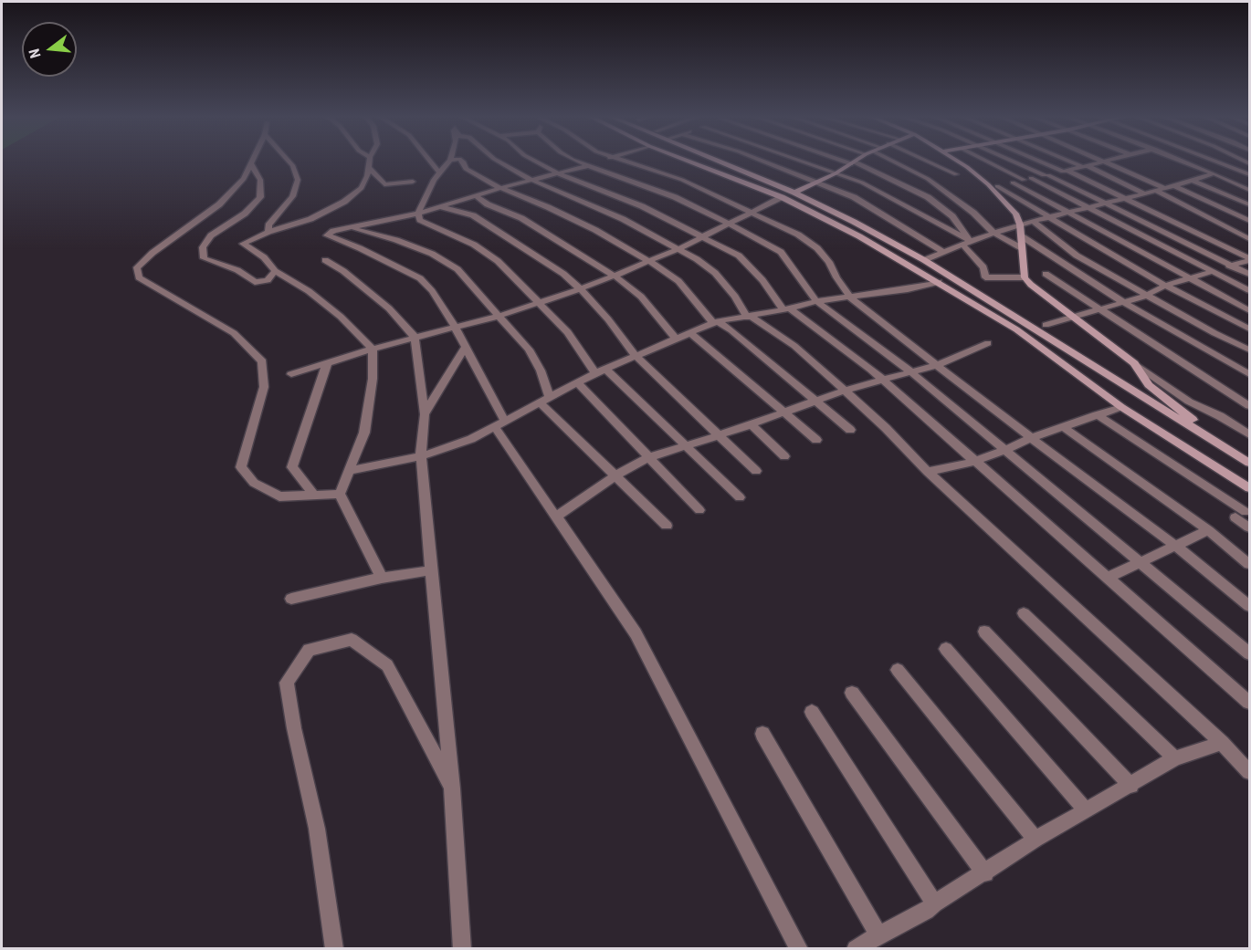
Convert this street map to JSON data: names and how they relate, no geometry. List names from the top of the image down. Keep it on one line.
{"north":"left"}
